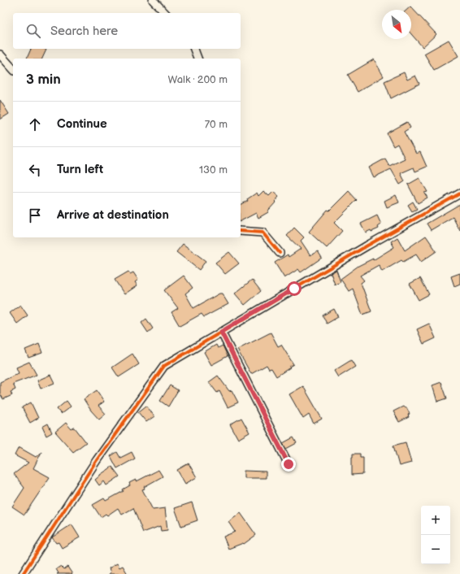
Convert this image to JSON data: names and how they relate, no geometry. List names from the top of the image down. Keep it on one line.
{"north":"bottom right","page":{"search":"Search here","heading":["3 min","Walk · 200 m"],"list":[["Continue","70 m"],["Turn left","130 m"],"Arrive at destination"],"map_buttons":["+","−"]}}
